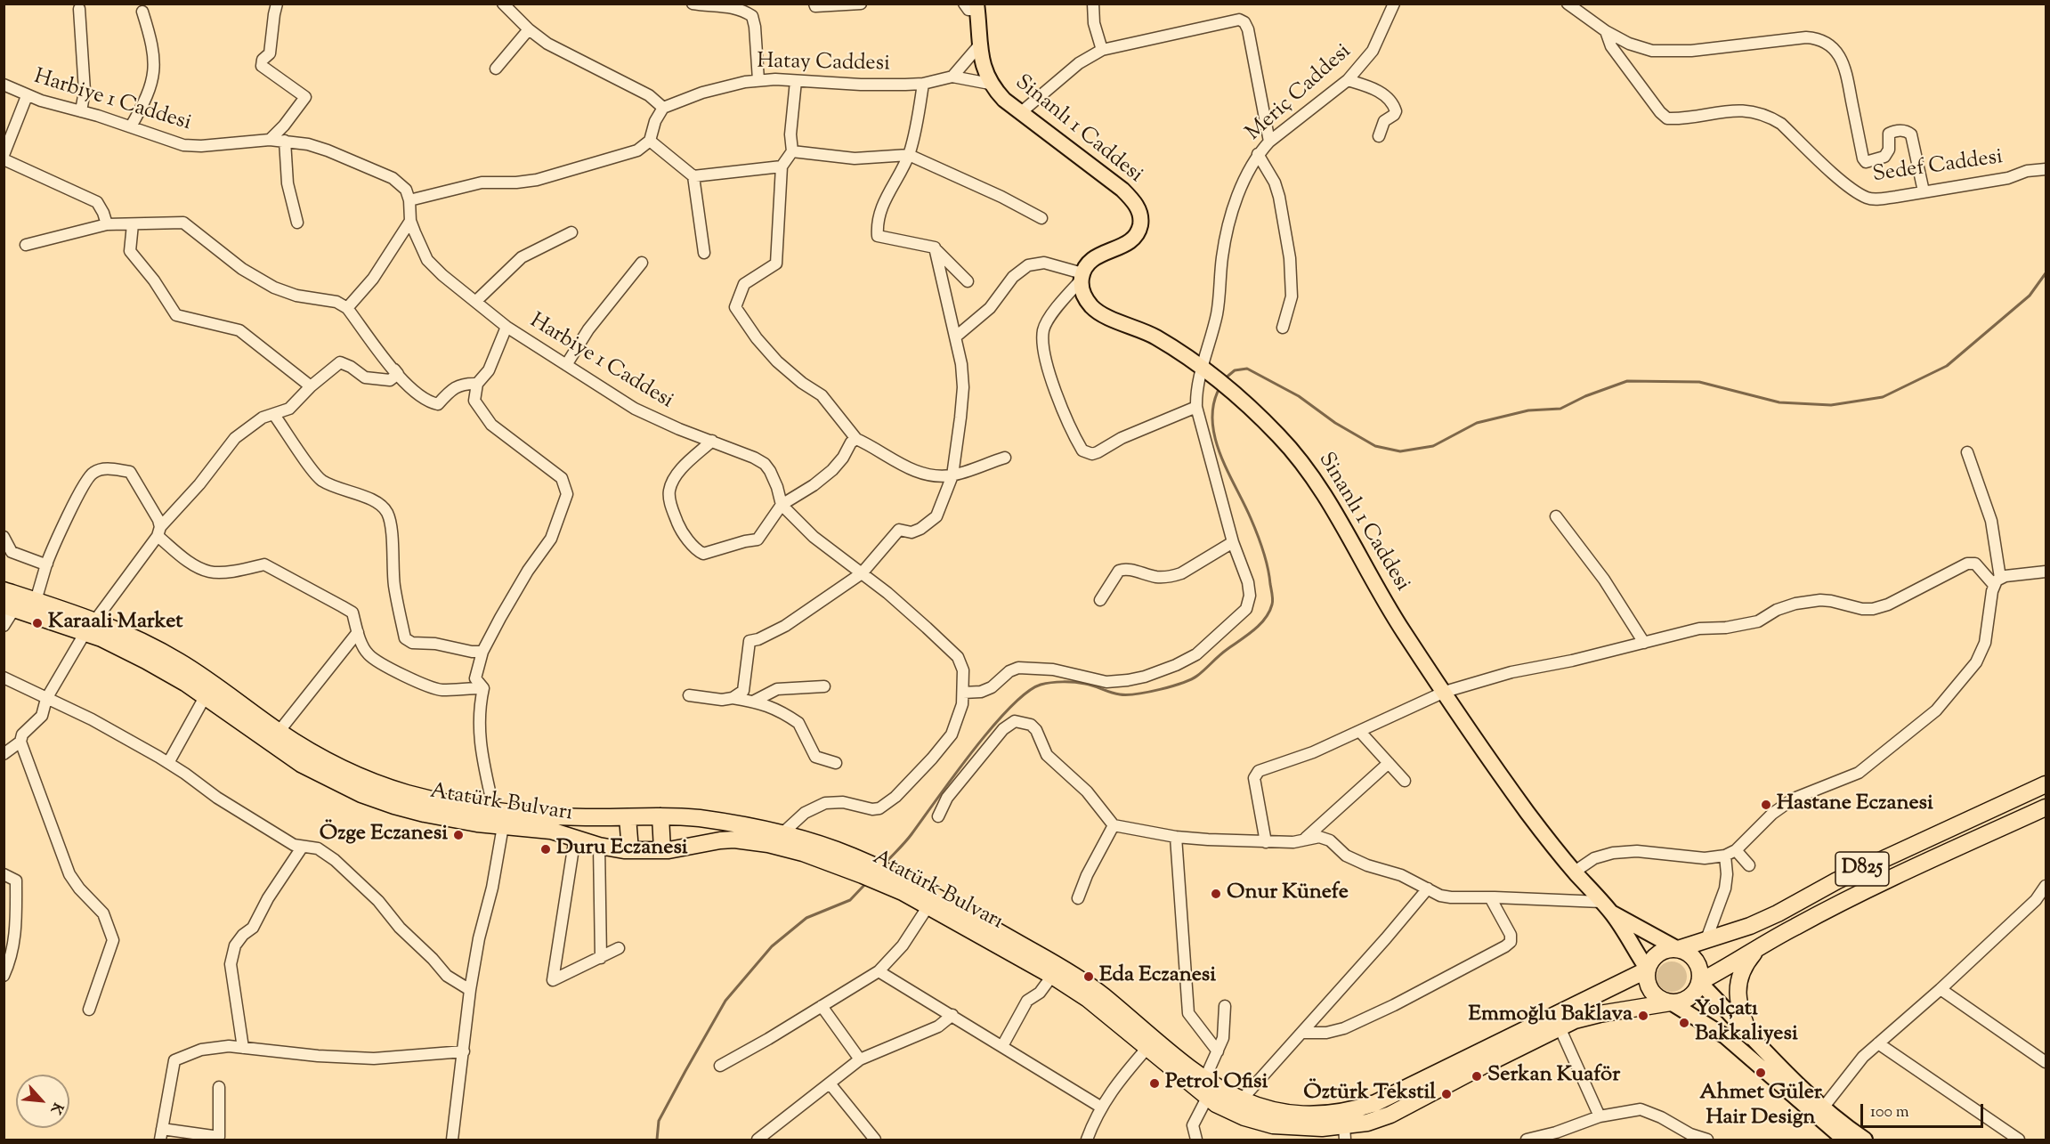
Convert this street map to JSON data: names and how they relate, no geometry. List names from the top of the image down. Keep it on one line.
{"streets":{"highway":["Atatürk Bulvarı","D825"],"main road":["Sinanlı 1 Caddesi"],"street":["Hatay Caddesi","Meriç Caddesi","Harbiye 1 Caddesi","Sedef Caddesi"]},"crossings":[["Hatay Caddesi","Sinanlı 1 Caddesi"],["Meriç Caddesi","Sinanlı 1 Caddesi"],["Harbiye 1 Caddesi","Atatürk Bulvarı"],["Sinanlı 1 Caddesi","Atatürk Bulvarı"],["Sinanlı 1 Caddesi","D825"],["Atatürk Bulvarı","D825"]],"places":["Karaali Market","Hastane Eczanesi","Özge Eczanesi","Duru Eczanesi","Onur Künefe","Eda Eczanesi","Emmoğlu Baklava","Yolçatı Bakkaliyesi","Ahmet Güler Hair Design","Serkan Kuaför","Petrol Ofisi","Öztürk Tekstil"],"scale_bar":"100 m","north":"bottom right"}
